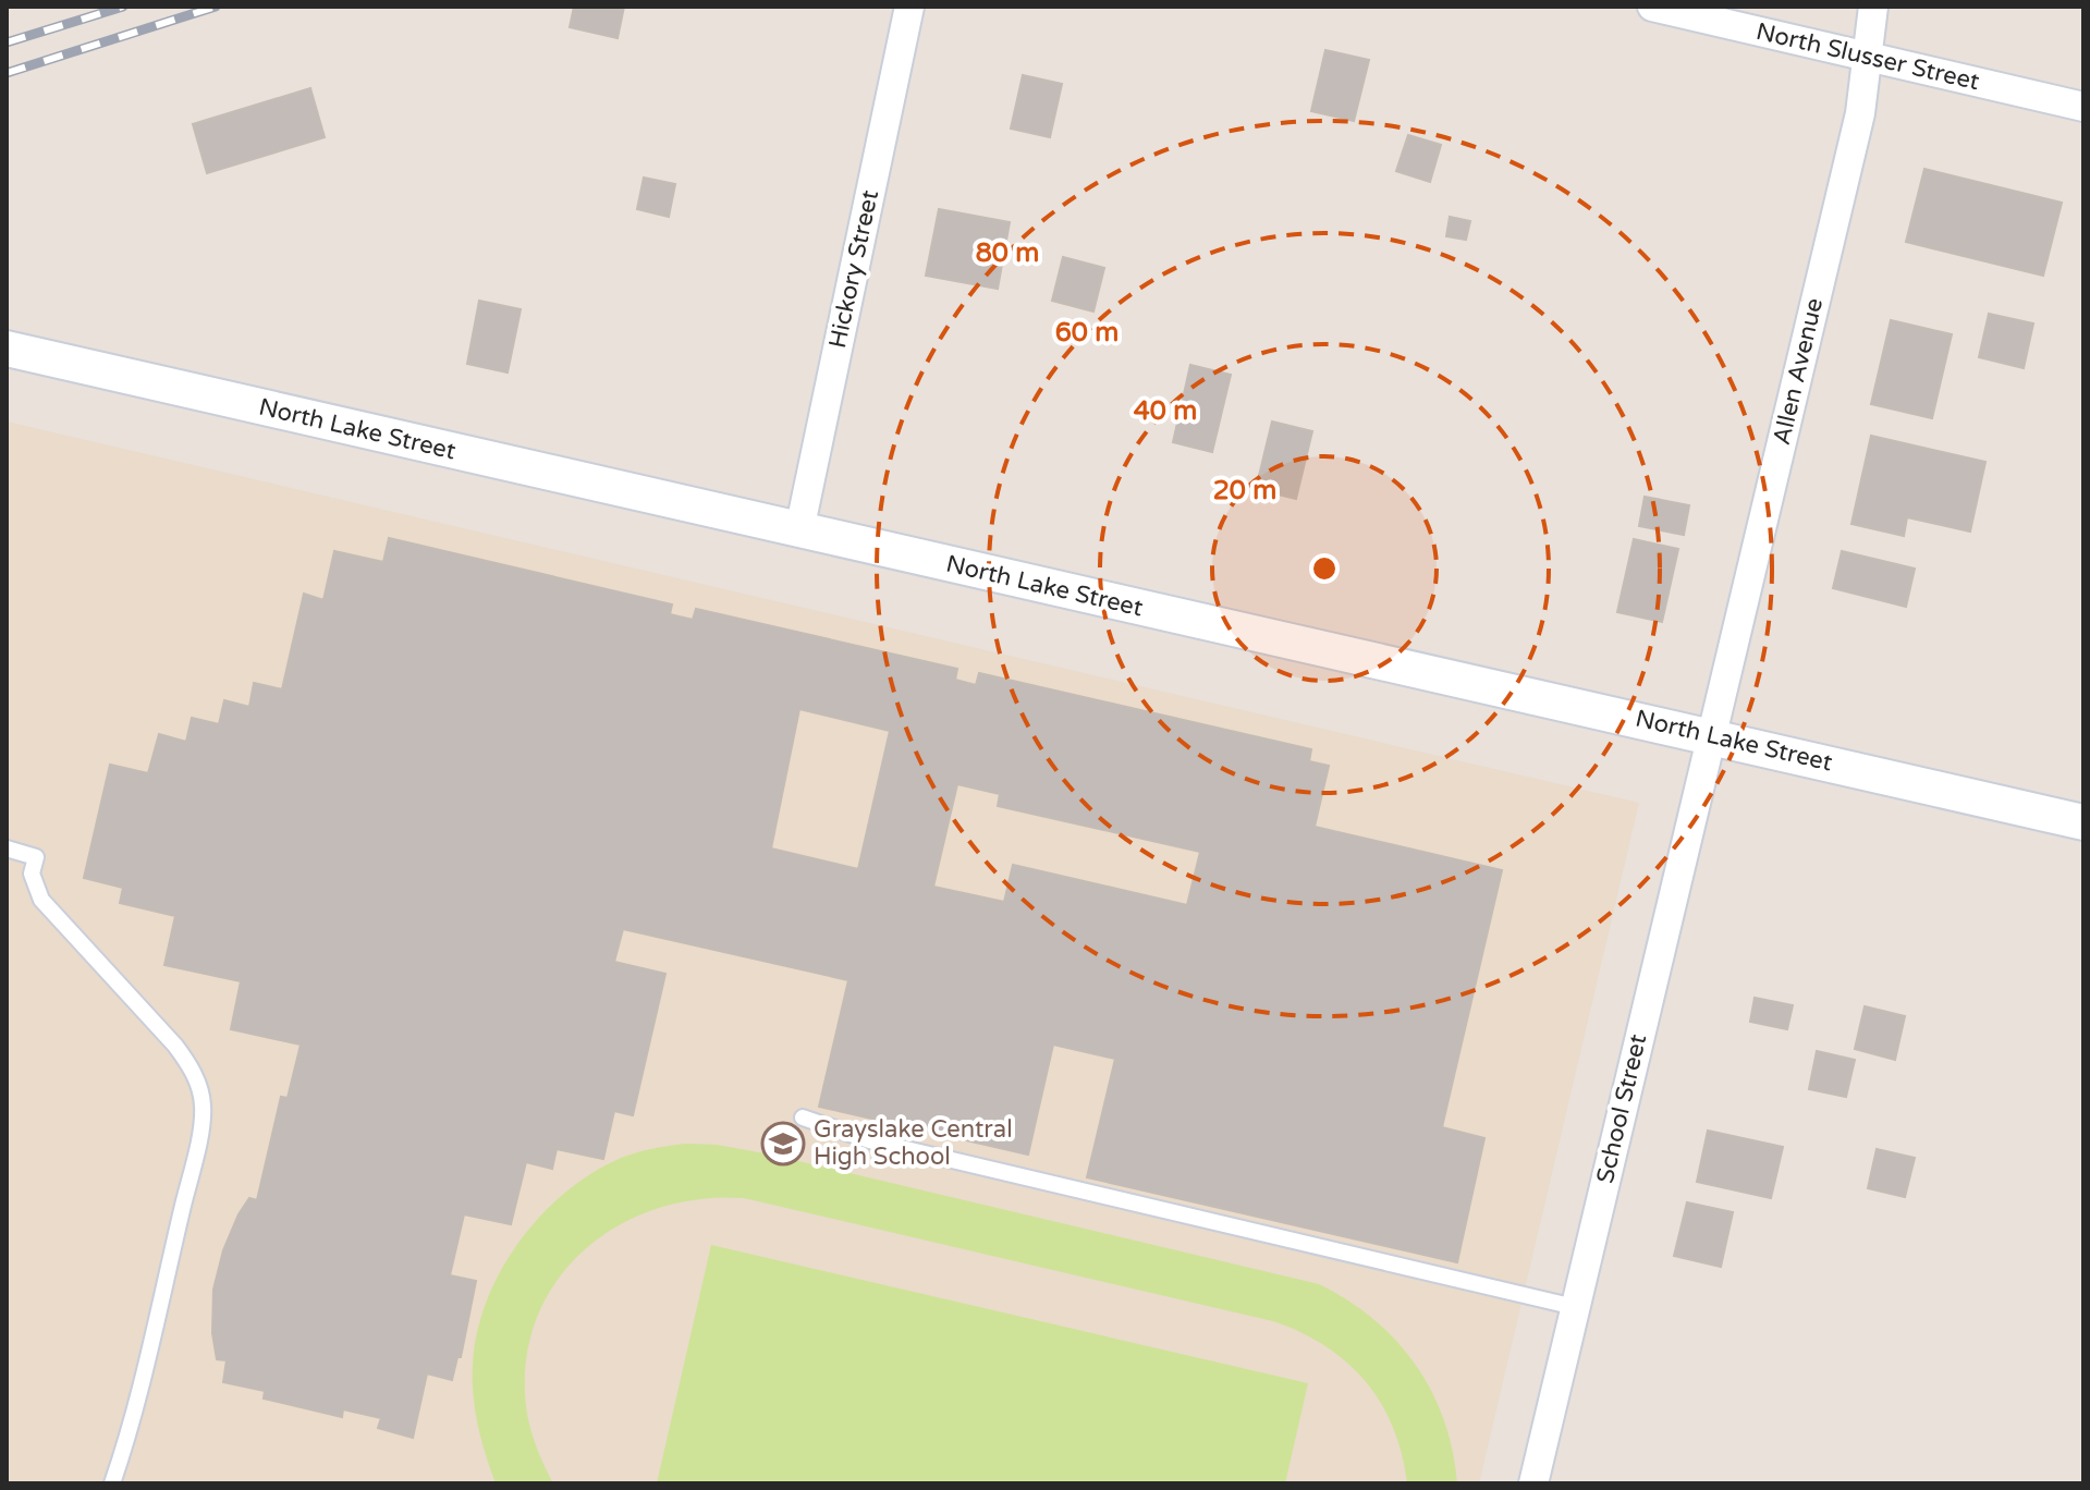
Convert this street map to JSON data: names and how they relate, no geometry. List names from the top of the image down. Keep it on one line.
{"streets":{"street":["North Slusser Street","Hickory Street","Allen Avenue","North Lake Street","School Street"]},"crossings":[["North Slusser Street","Allen Avenue"],["Hickory Street","North Lake Street"],["Allen Avenue","North Lake Street"],["Allen Avenue","School Street"],["North Lake Street","School Street"]],"places":{"school or university":["Grayslake Central High School"]},"rings":["80 m","60 m","40 m","20 m"]}
